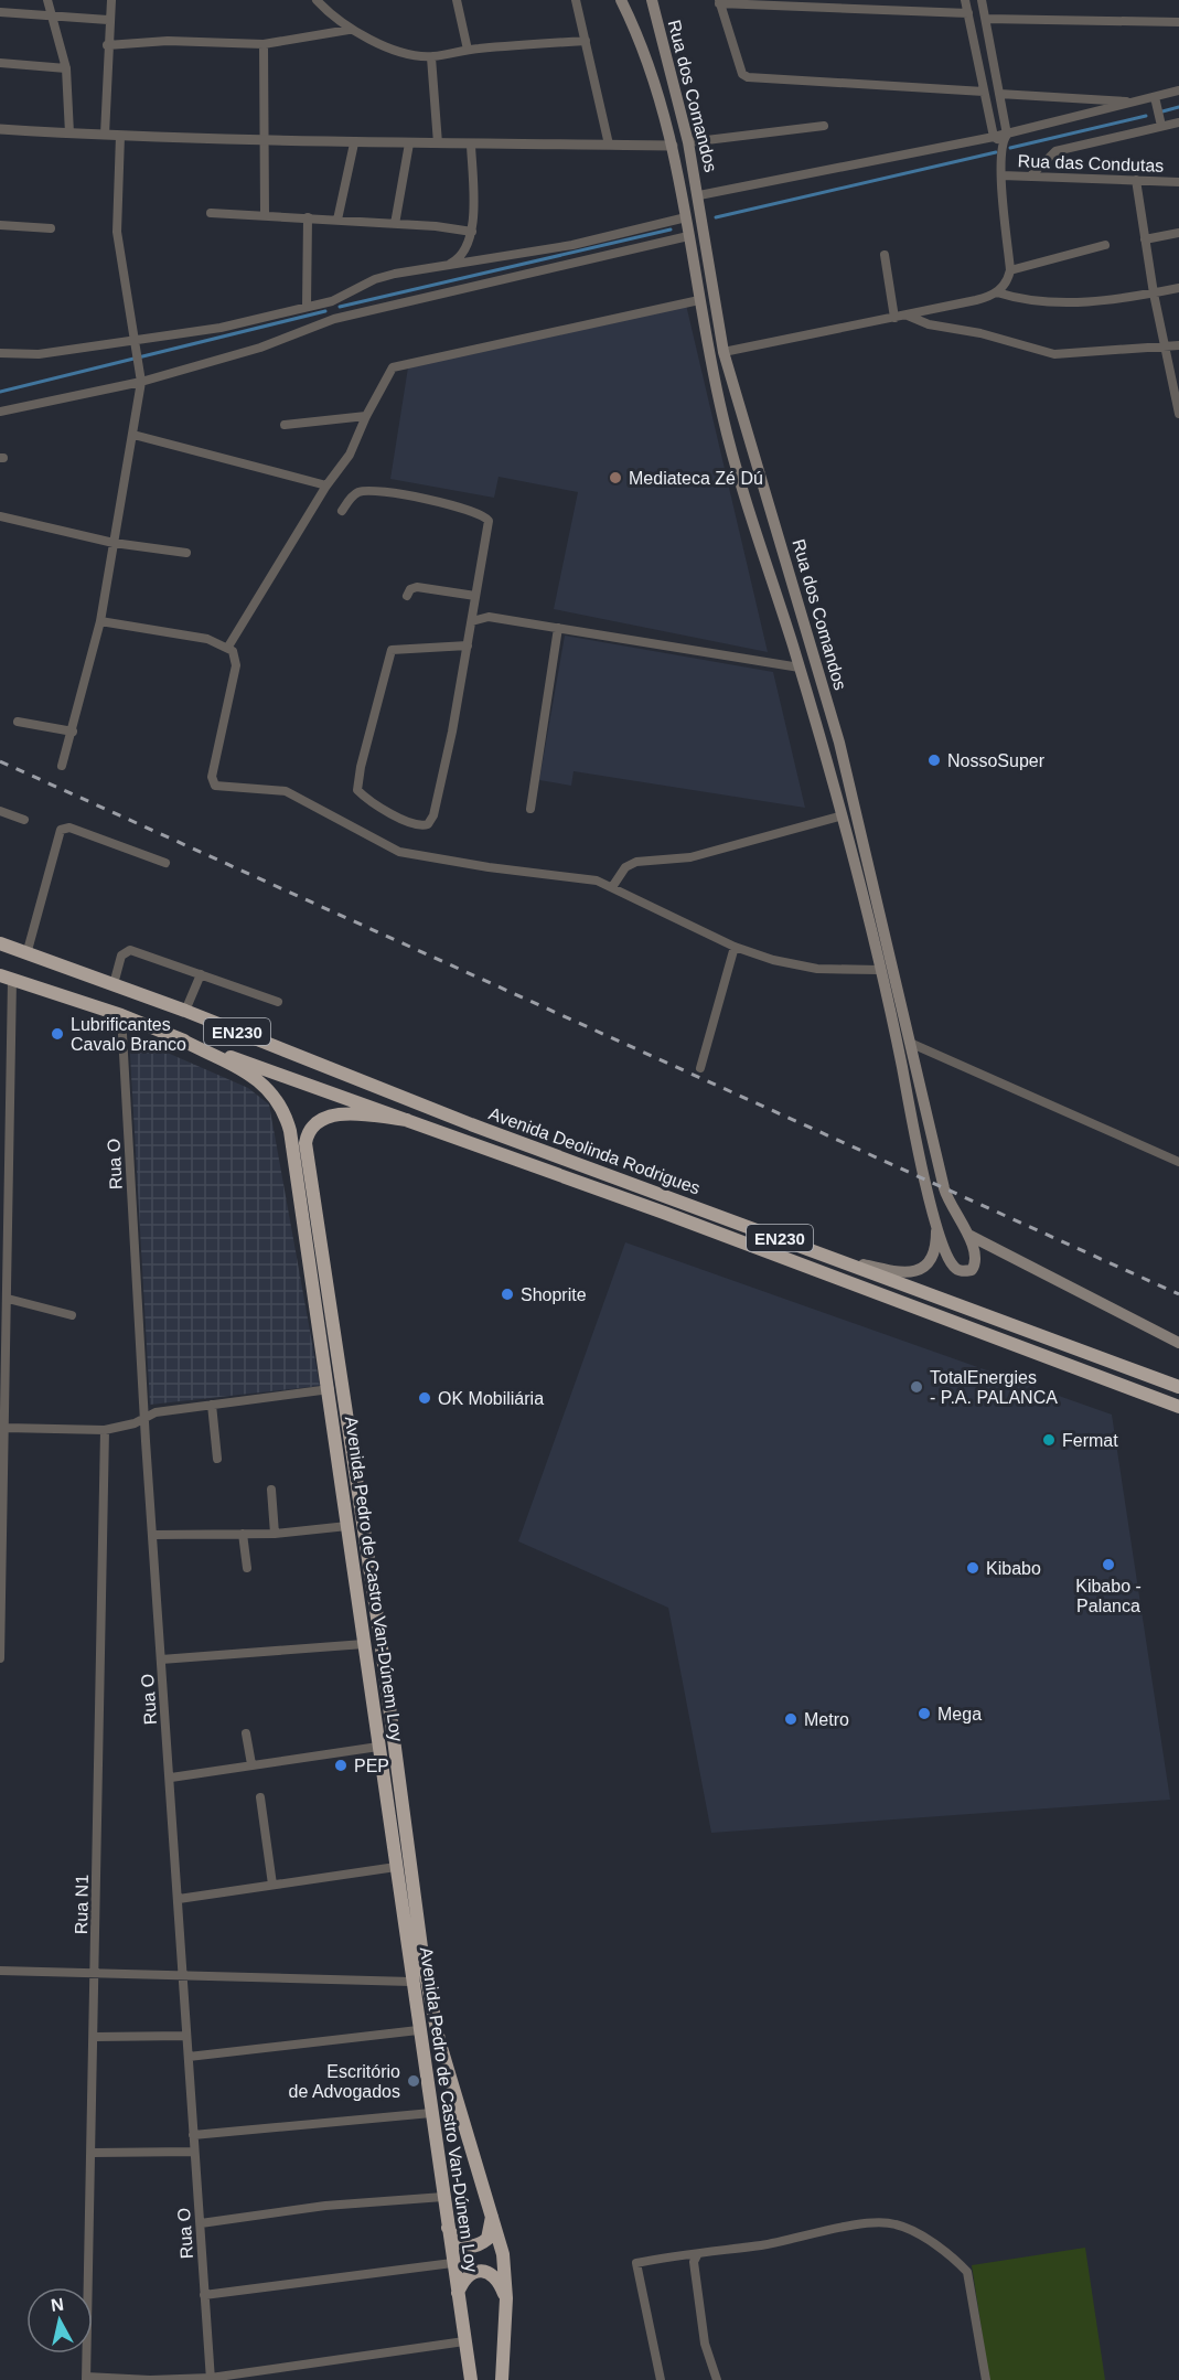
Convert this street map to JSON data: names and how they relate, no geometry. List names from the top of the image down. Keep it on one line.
{"streets":{"highway":["EN230","Avenida Deolinda Rodrigues","Avenida Pedro de Castro Van-Dúnem Loy"],"main road":["Rua dos Comandos"],"street":["Rua das Condutas","Rua O","Rua N1"]},"crossings":[["Avenida Deolinda Rodrigues","Rua O"],["Avenida Deolinda Rodrigues","Avenida Pedro de Castro Van-Dúnem Loy"]],"places":["Mediateca Zé Dú","NossoSuper","Lubrificantes Cavalo Branco","Shoprite","TotalEnergies - P.A. PALANCA","OK Mobiliária","Fermat","Kibabo - Palanca","Kibabo","Mega","Metro","PEP","Escritório de Advogados"],"north":"top"}
